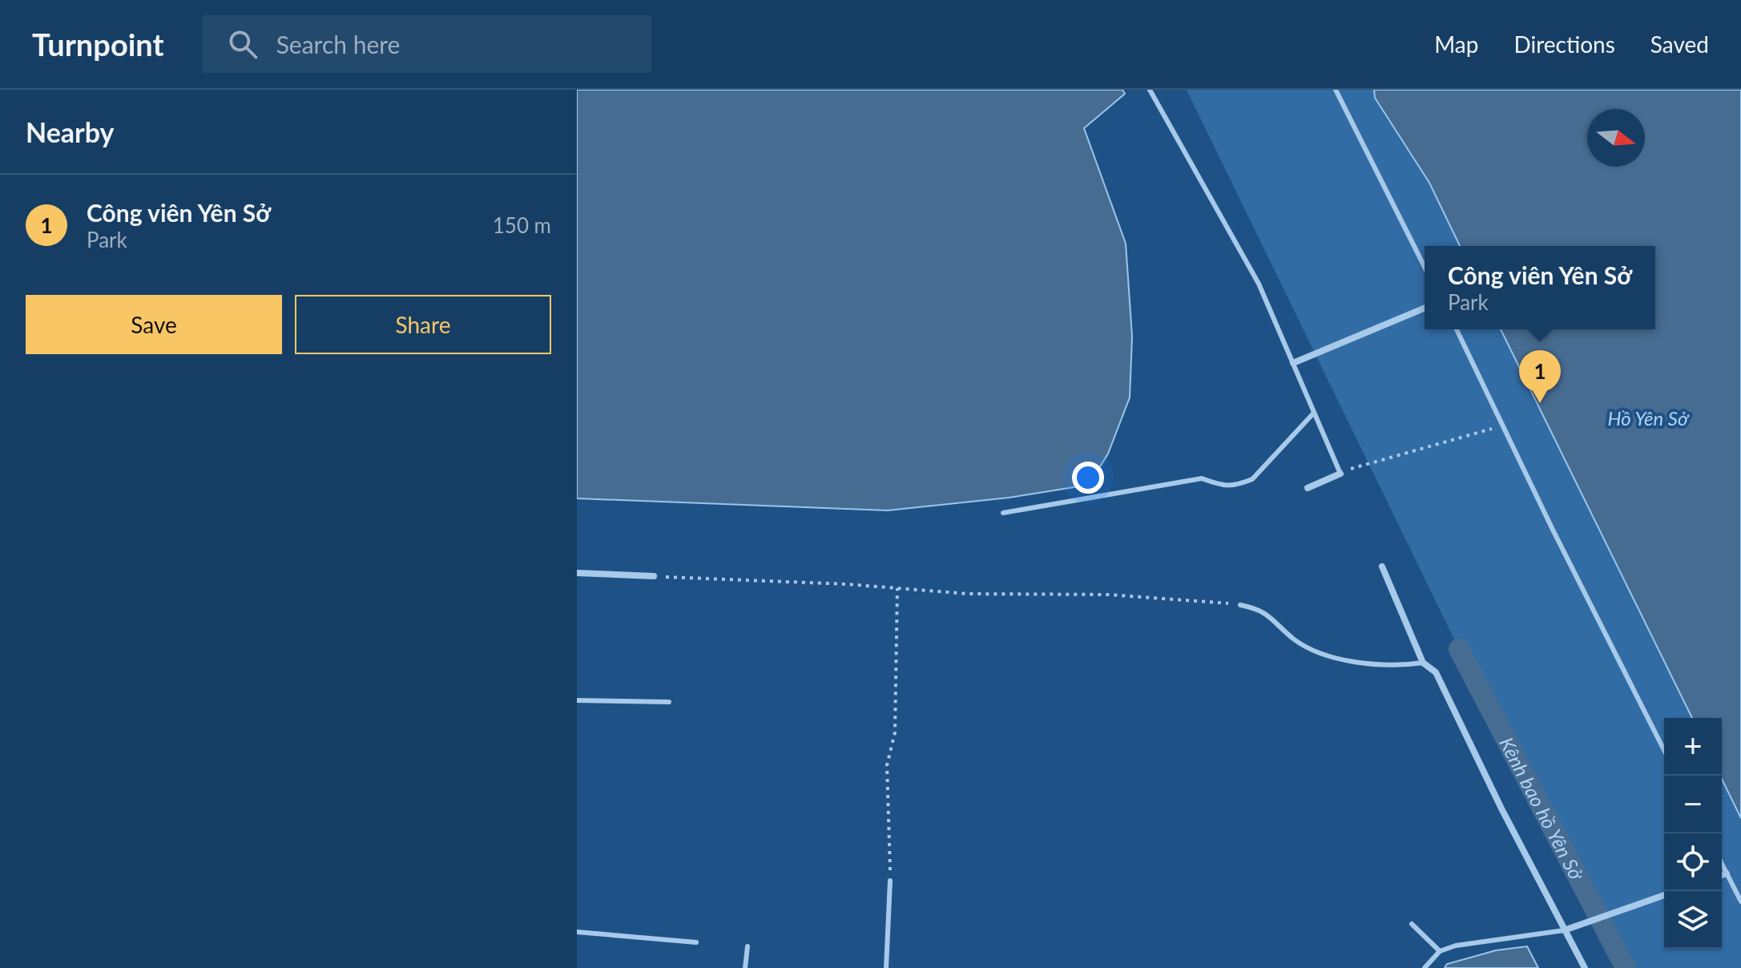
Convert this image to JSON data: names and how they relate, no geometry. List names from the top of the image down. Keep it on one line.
{"water":["Hồ Yên Sở","Kênh bao hồ Yên Sở"],"north":"right","page":{"header":"Turnpoint","search":"Search here","nav":["Map","Directions","Saved"],"heading":"Nearby","list":[{"mark":"1","name":"Công viên Yên Sở","note":"Park","value":"150 m"}],"popup":["Công viên Yên Sở","Park"],"buttons":["Save","Share"],"pins":"1","map_buttons":["+","−"]}}
